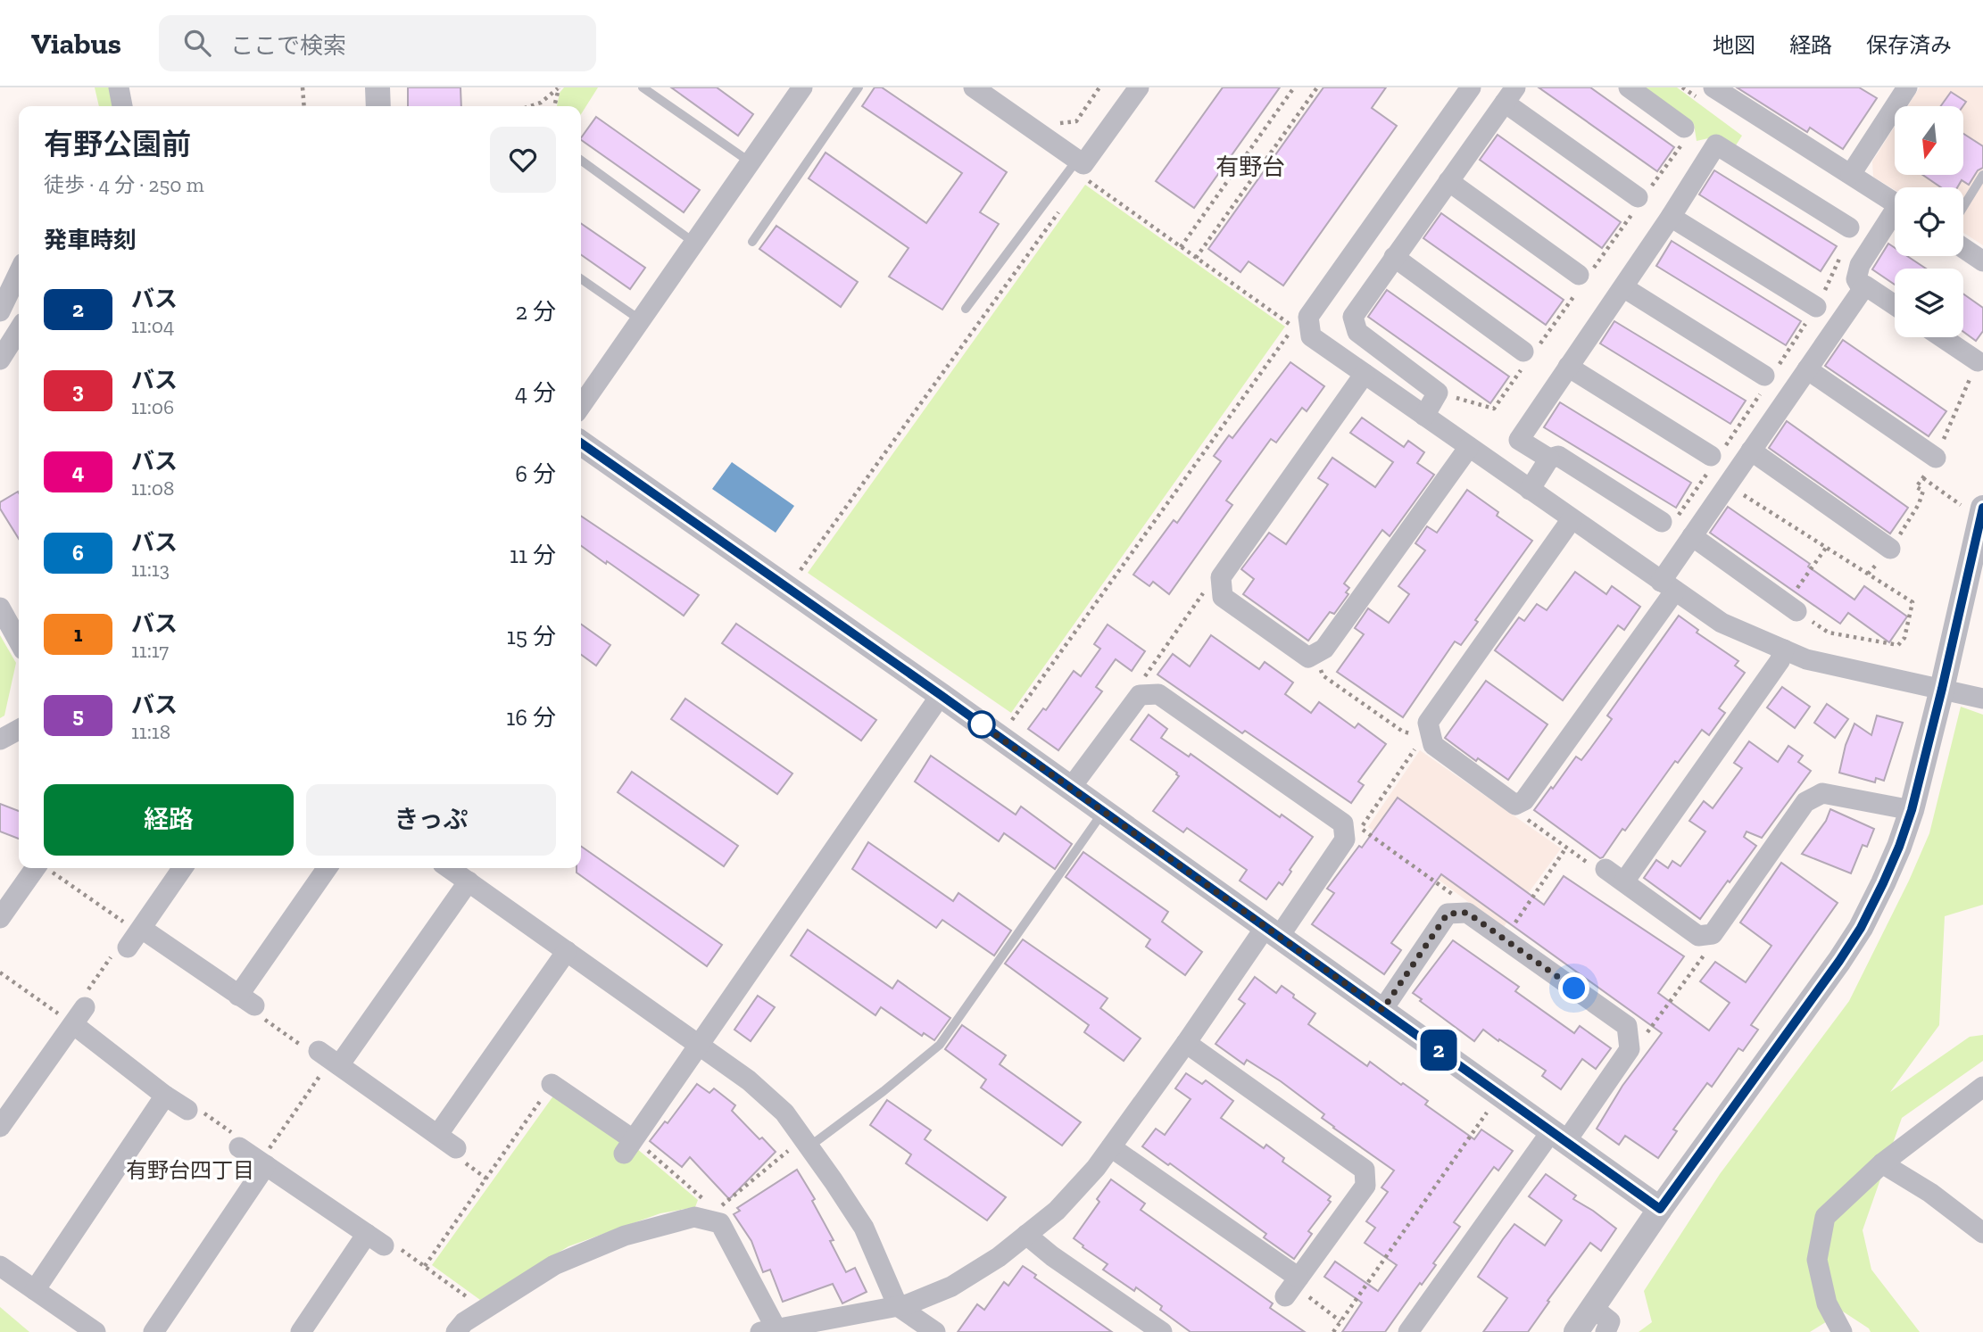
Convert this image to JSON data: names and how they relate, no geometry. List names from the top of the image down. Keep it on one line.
{"districts":["有野台","有野台四丁目"],"lines":["bus line 2"],"north":"bottom","page":{"header":"Viabus","search":"ここで検索","nav":["地図","経路","保存済み"],"on_map":"2","heading":[["有野公園前","徒歩 · 4 分 · 250 m"],"発車時刻"],"list":[{"mark":"2","name":"バス","note":"11:04","value":"2 分"},{"mark":"3","name":"バス","note":"11:06","value":"4 分"},{"mark":"4","name":"バス","note":"11:08","value":"6 分"},{"mark":"6","name":"バス","note":"11:13","value":"11 分"},{"mark":"1","name":"バス","note":"11:17","value":"15 分"},{"mark":"5","name":"バス","note":"11:18","value":"16 分"}],"buttons":["経路","きっぷ"]}}
